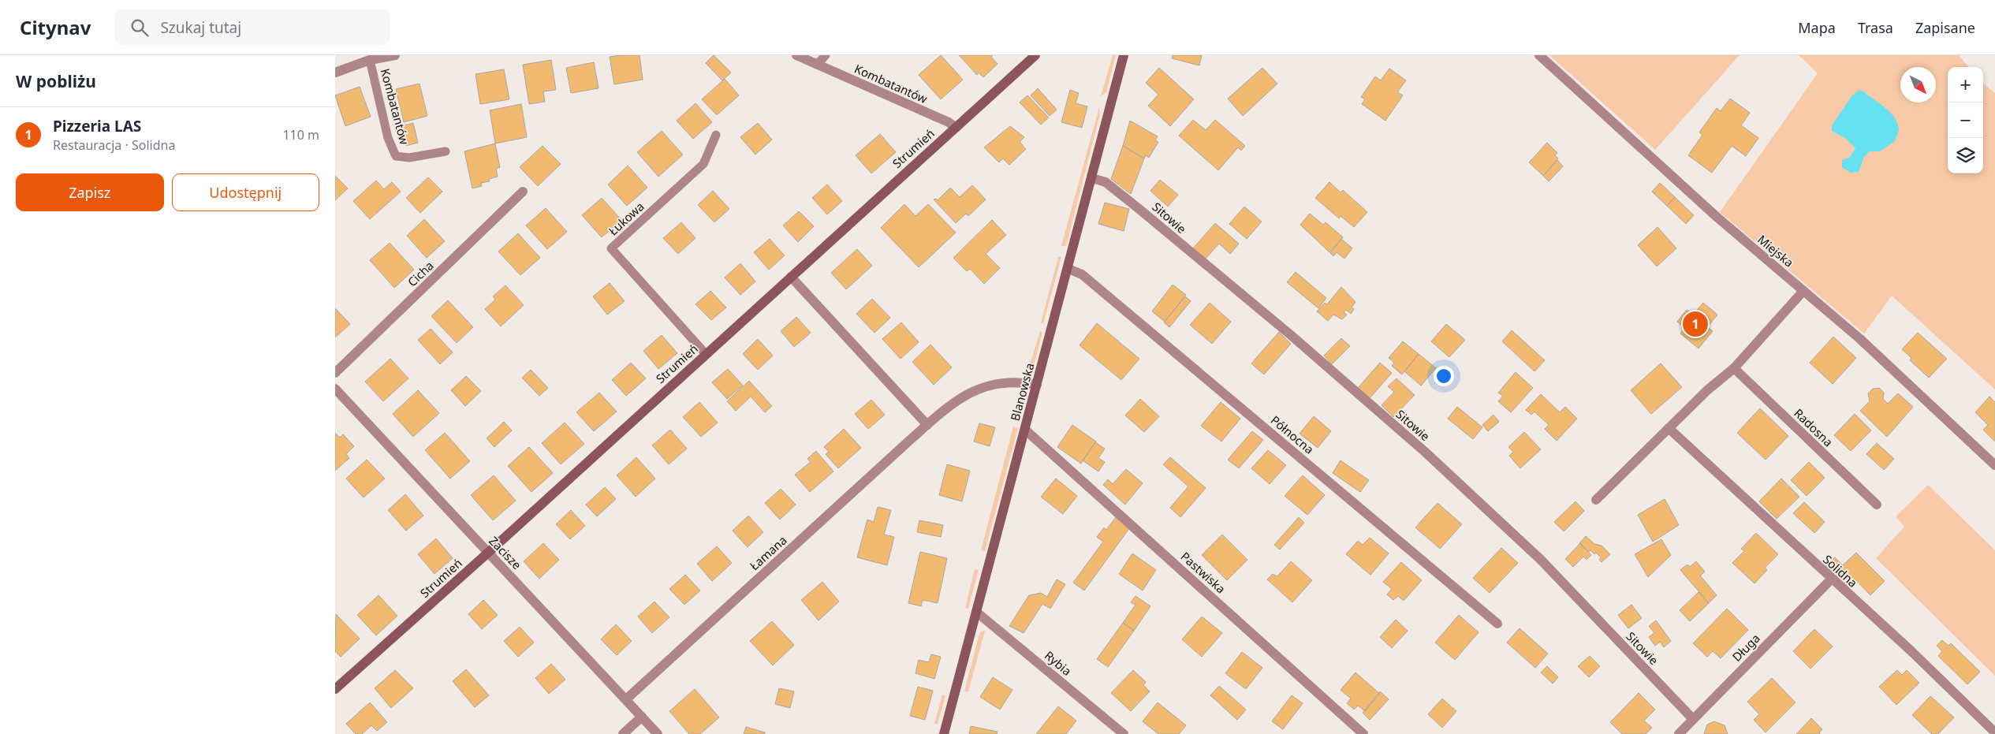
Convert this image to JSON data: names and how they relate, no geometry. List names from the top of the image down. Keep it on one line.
{"streets":{"street":["Kombatantów","Strumień","Sitowie","Miejska","Cicha","Blanowska","Radosna","Północna","Zacisze","Łamana","Solidna","Pastwiska","Długa","Rybia"],"lane":["Łukowa"]},"crossings":[["Kombatantów","Strumień"],["Strumień","Łukowa"],["Strumień","Zacisze"],["Sitowie","Blanowska"],["Sitowie","Długa"],["Blanowska","Północna"],["Blanowska","Łamana"],["Blanowska","Pastwiska"],["Blanowska","Rybia"],["Zacisze","Łamana"],["Solidna","Długa"]],"north":"bottom right","page":{"header":"Citynav","search":"Szukaj tutaj","nav":["Mapa","Trasa","Zapisane"],"heading":"W pobliżu","map_buttons":["+","−"],"list":[{"mark":"1","name":"Pizzeria LAS","note":"Restauracja · Solidna","value":"110 m"}],"buttons":["Zapisz","Udostępnij"],"pins":"1"}}
